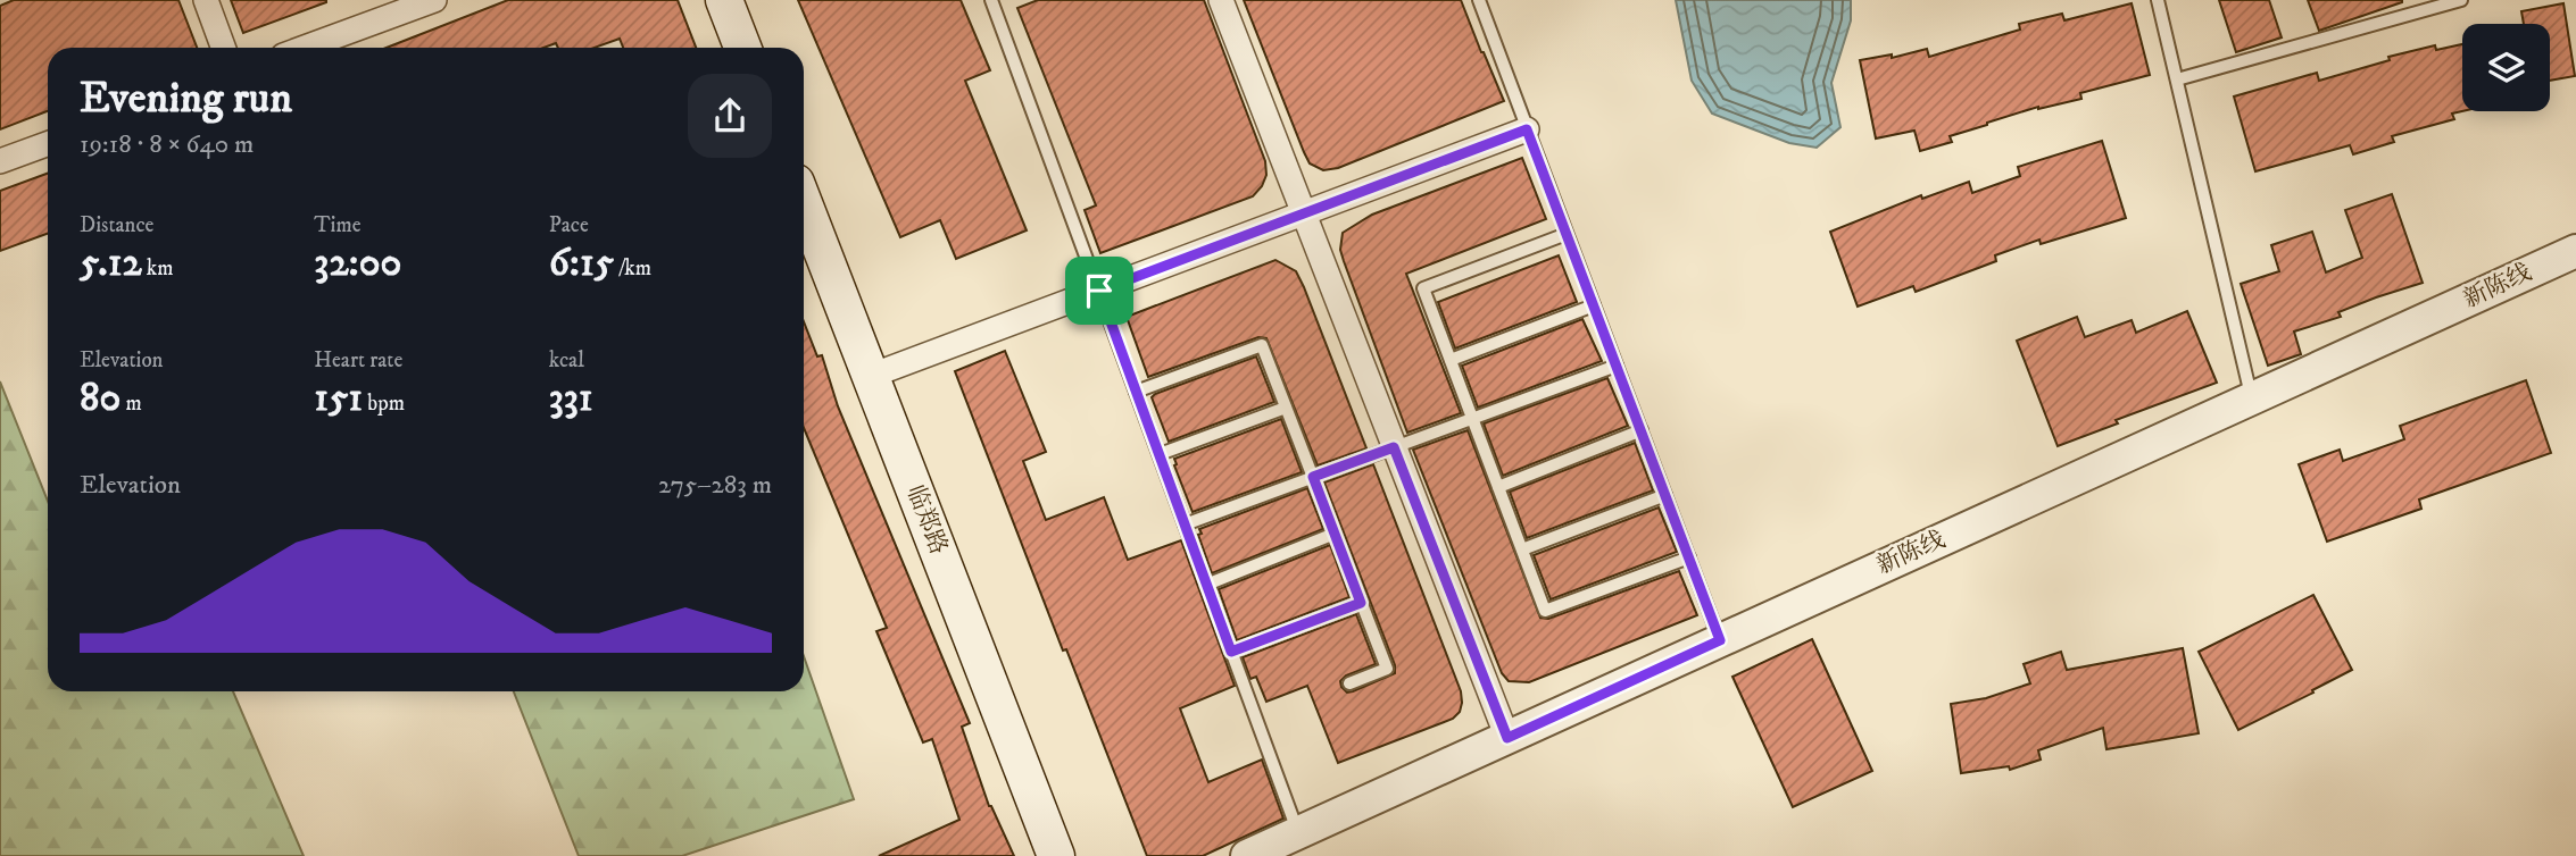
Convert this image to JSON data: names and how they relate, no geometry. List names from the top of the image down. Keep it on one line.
{"streets":{"main road":["临郑路"],"street":["新陈线"]},"page":{"heading":["Evening run","19:18 · 8 × 640 m"],"stats":[["Distance","5.12 km"],["Time","32:00"],["Pace","6:15 /km"],["Elevation","80 m"],["Heart rate","151 bpm"],["kcal","331"]],"chart":["Elevation","275–283 m"]}}
